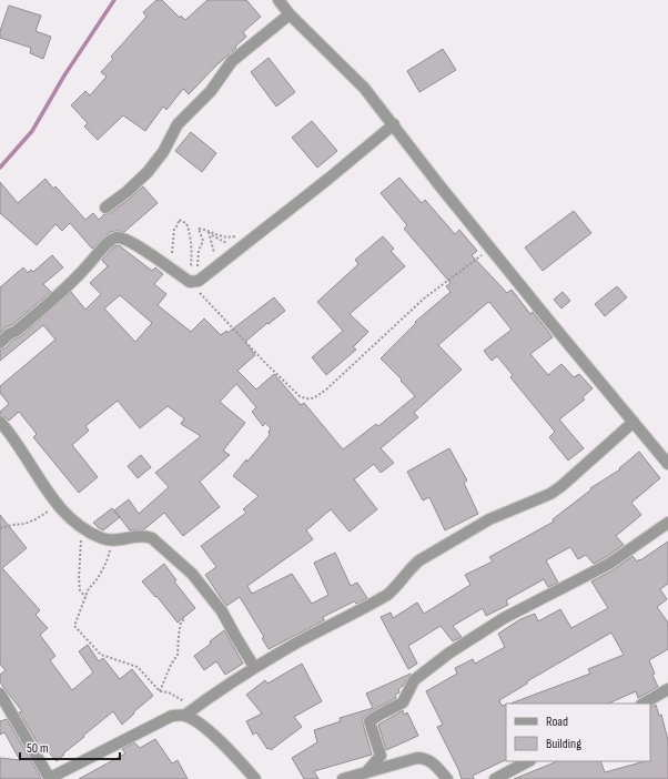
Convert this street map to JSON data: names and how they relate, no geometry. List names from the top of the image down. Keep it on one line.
{"legend":["Road","Building"],"scale_bar":"50 m"}
